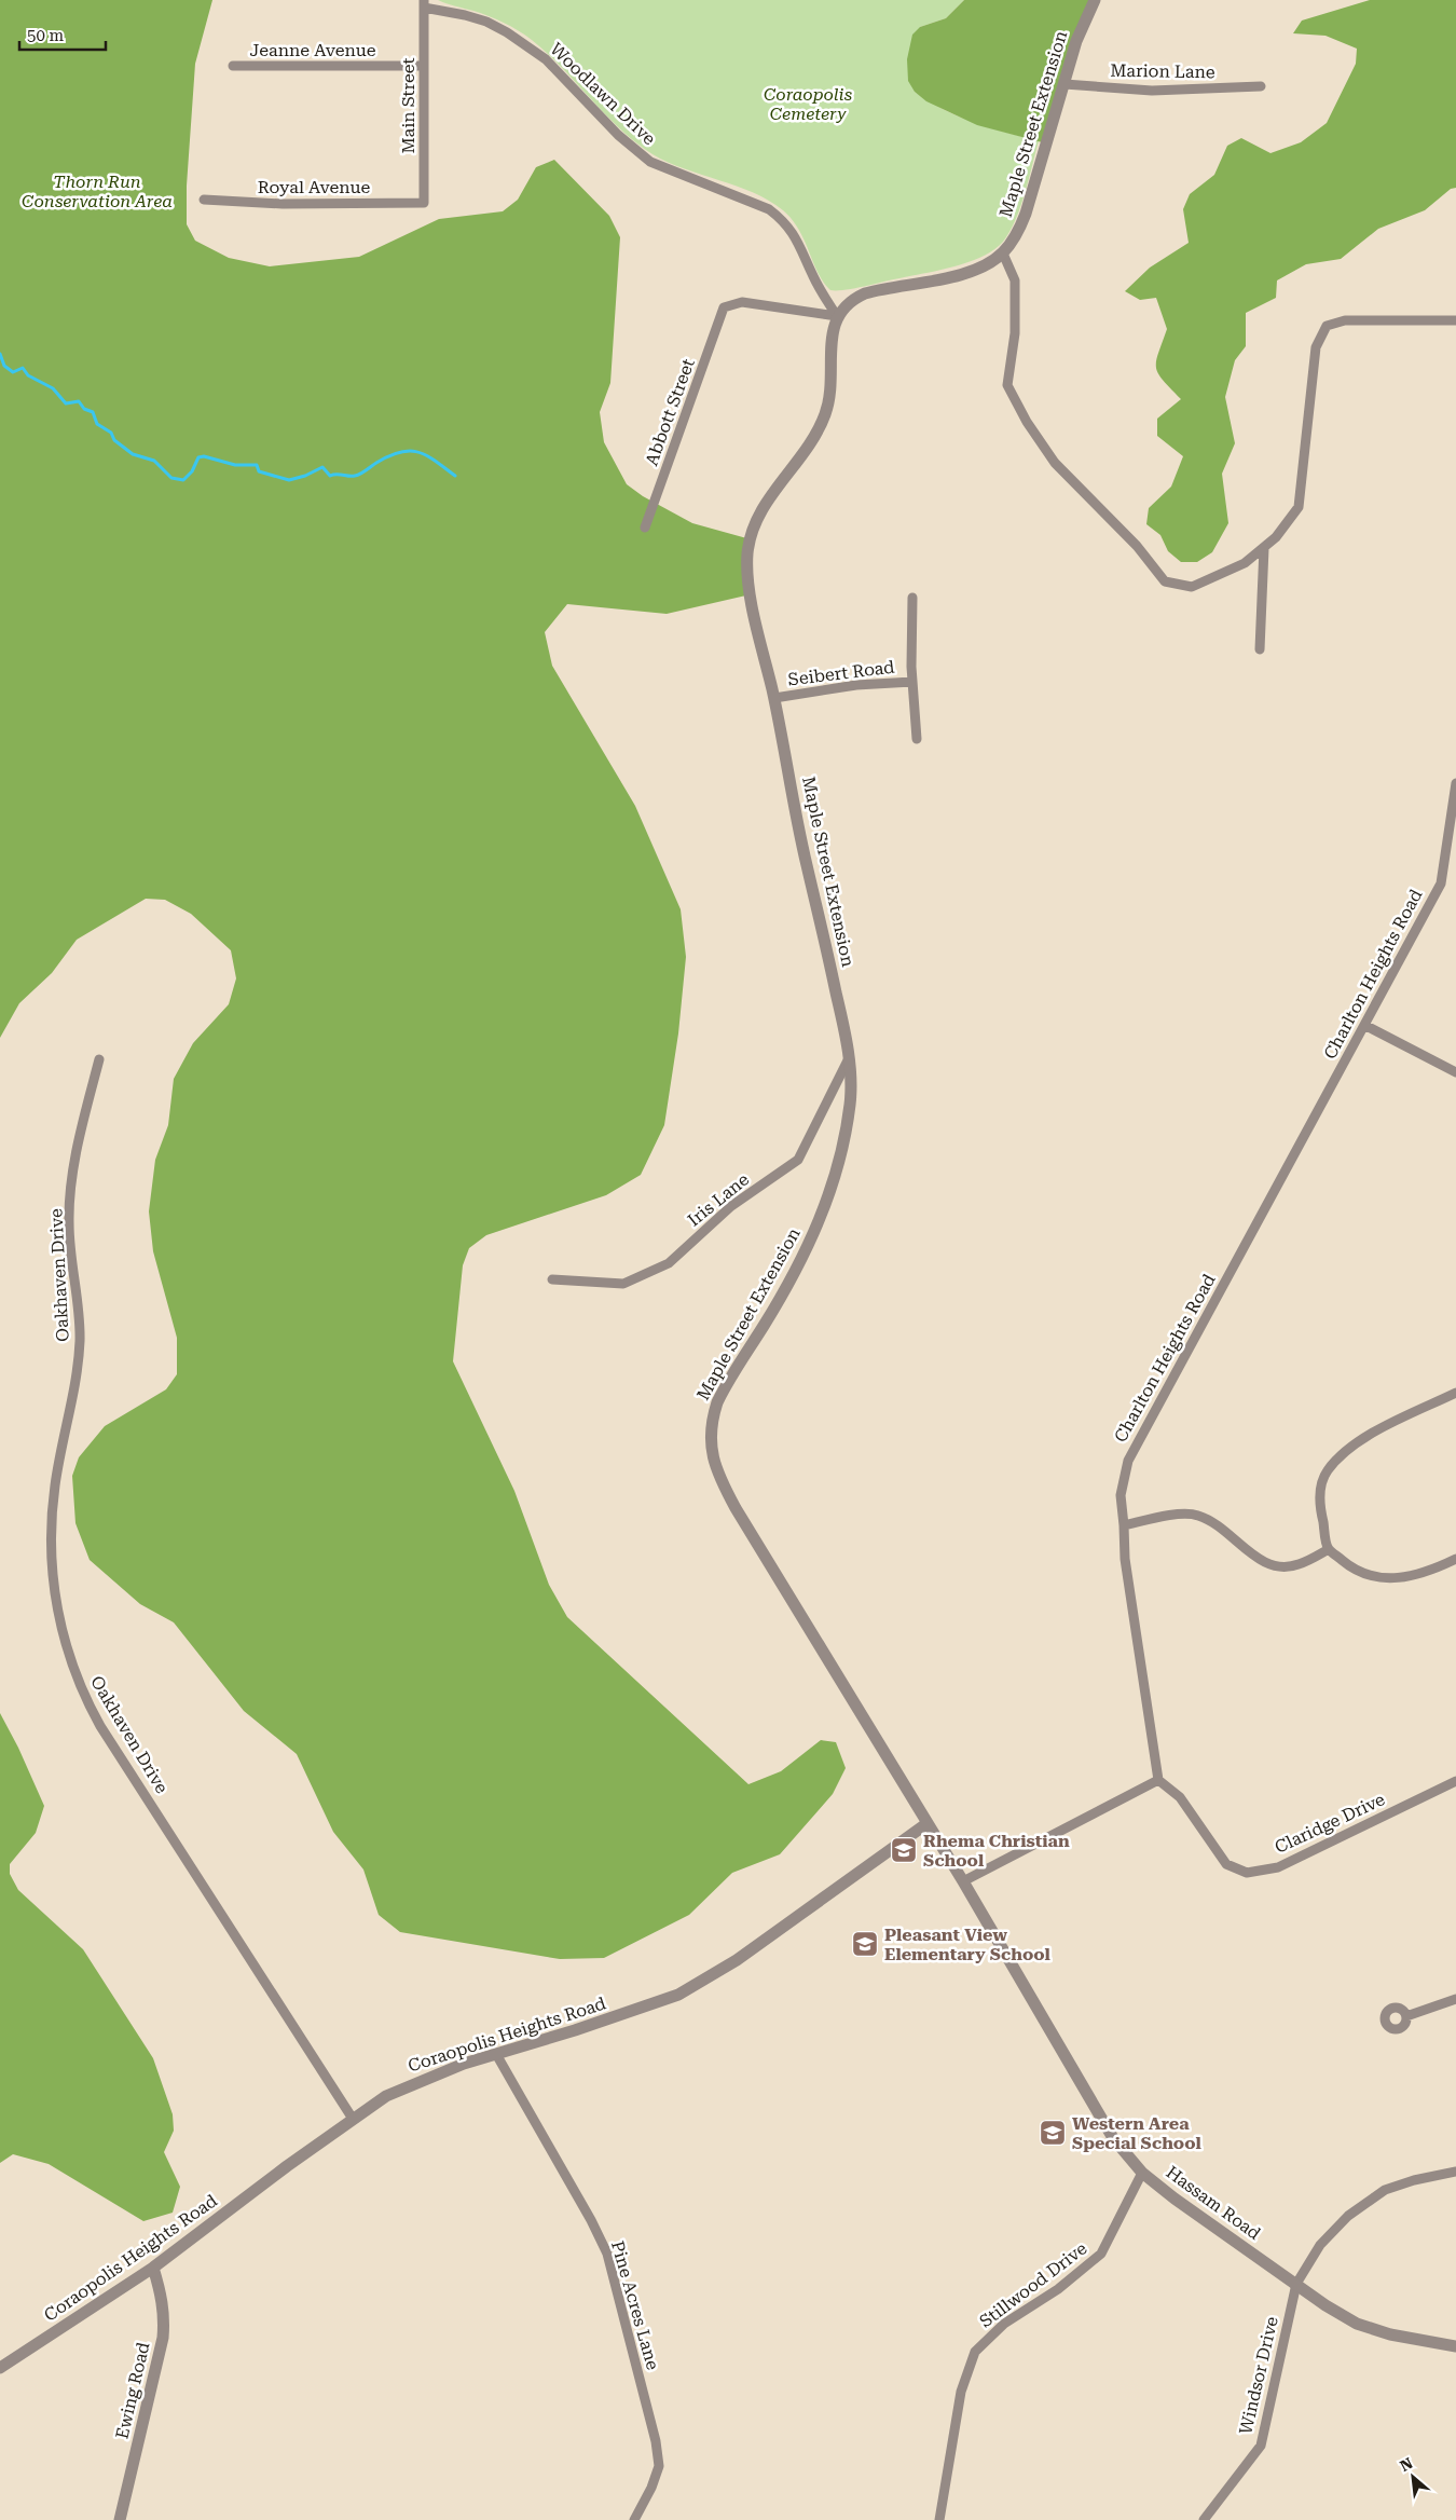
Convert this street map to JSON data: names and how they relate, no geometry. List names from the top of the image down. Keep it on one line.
{"streets":{"street":["Jeanne Avenue","Marion Lane","Woodlawn Drive","Main Street","Maple Street Extension","Royal Avenue","Abbott Street","Seibert Road","Charlton Heights Road","Iris Lane","Oakhaven Drive","Claridge Drive","Coraopolis Heights Road","Hassam Road","Stillwood Drive","Pine Acres Lane","Windsor Drive","Ewing Road"]},"crossings":[["Jeanne Avenue","Main Street"],["Marion Lane","Maple Street Extension"],["Woodlawn Drive","Main Street"],["Woodlawn Drive","Maple Street Extension"],["Woodlawn Drive","Abbott Street"],["Main Street","Royal Avenue"],["Maple Street Extension","Abbott Street"],["Maple Street Extension","Seibert Road"],["Maple Street Extension","Iris Lane"],["Maple Street Extension","Coraopolis Heights Road"],["Maple Street Extension","Hassam Road"],["Charlton Heights Road","Claridge Drive"],["Oakhaven Drive","Coraopolis Heights Road"],["Coraopolis Heights Road","Pine Acres Lane"],["Coraopolis Heights Road","Ewing Road"],["Hassam Road","Stillwood Drive"],["Hassam Road","Windsor Drive"]],"parks":["Coraopolis Cemetery","Thorn Run Conservation Area"],"places":{"school or university":["Rhema Christian School","Pleasant View Elementary School","Western Area Special School"]},"scale_bar":"50 m","north":"top left"}
